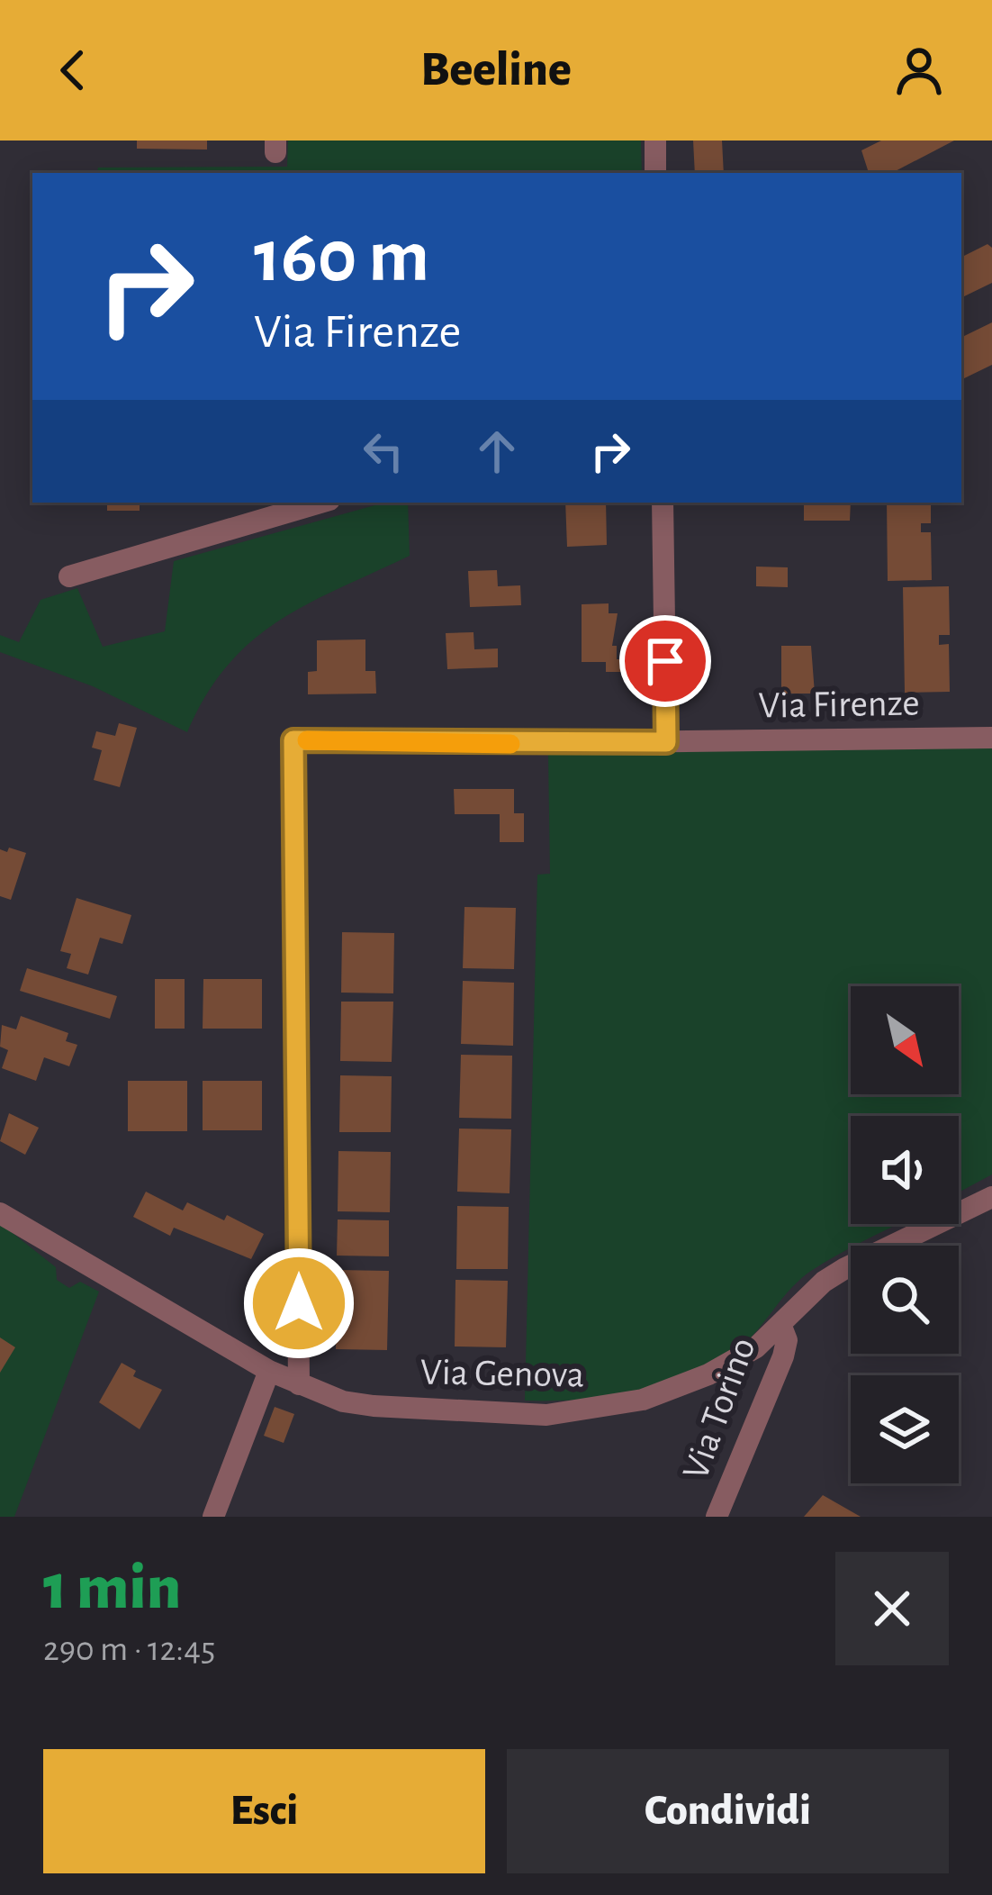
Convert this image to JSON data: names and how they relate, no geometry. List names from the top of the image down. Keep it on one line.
{"streets":{"street":["Via Firenze","Via Genova","Via Torino"]},"crossings":[["Via Firenze","Via Genova"],["Via Genova","Via Torino"]],"north":"bottom right","page":{"header":"Beeline","turn":["160 m","Via Firenze"],"heading":["1 min","290 m · 12:45"],"buttons":["Esci","Condividi"]}}
